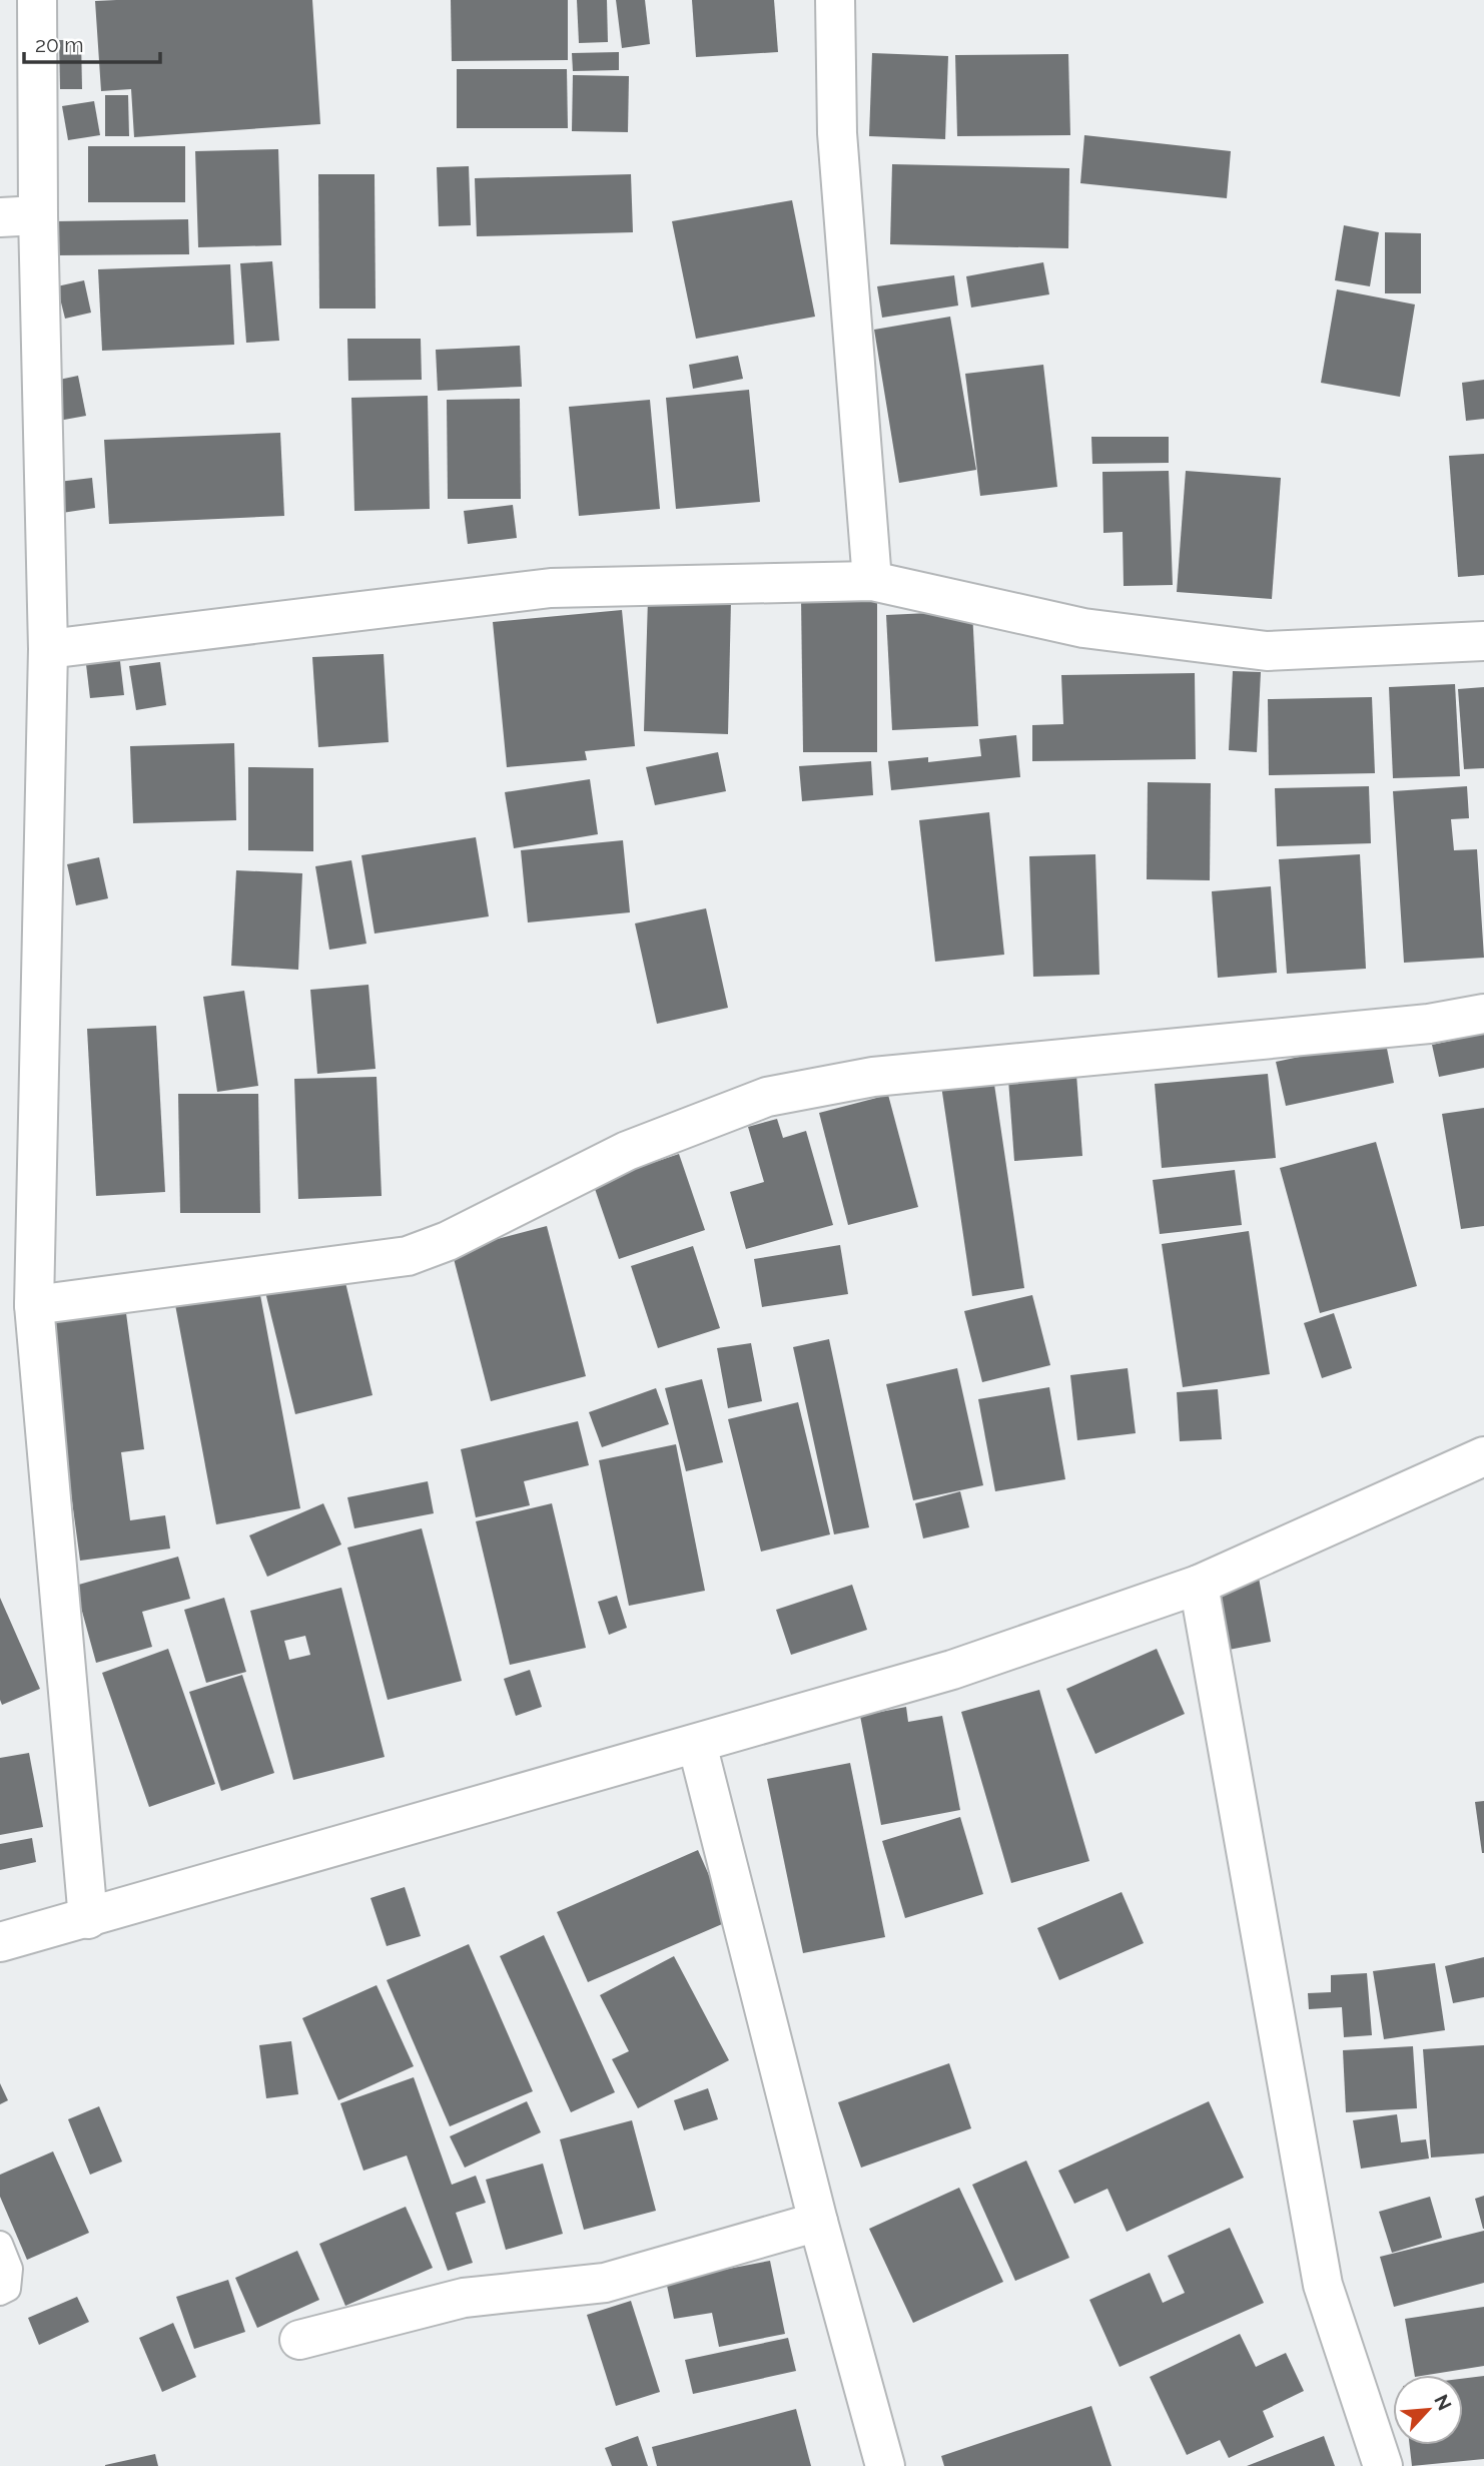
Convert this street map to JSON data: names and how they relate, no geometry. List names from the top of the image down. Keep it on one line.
{"scale_bar":"20 m","north":"top right"}
